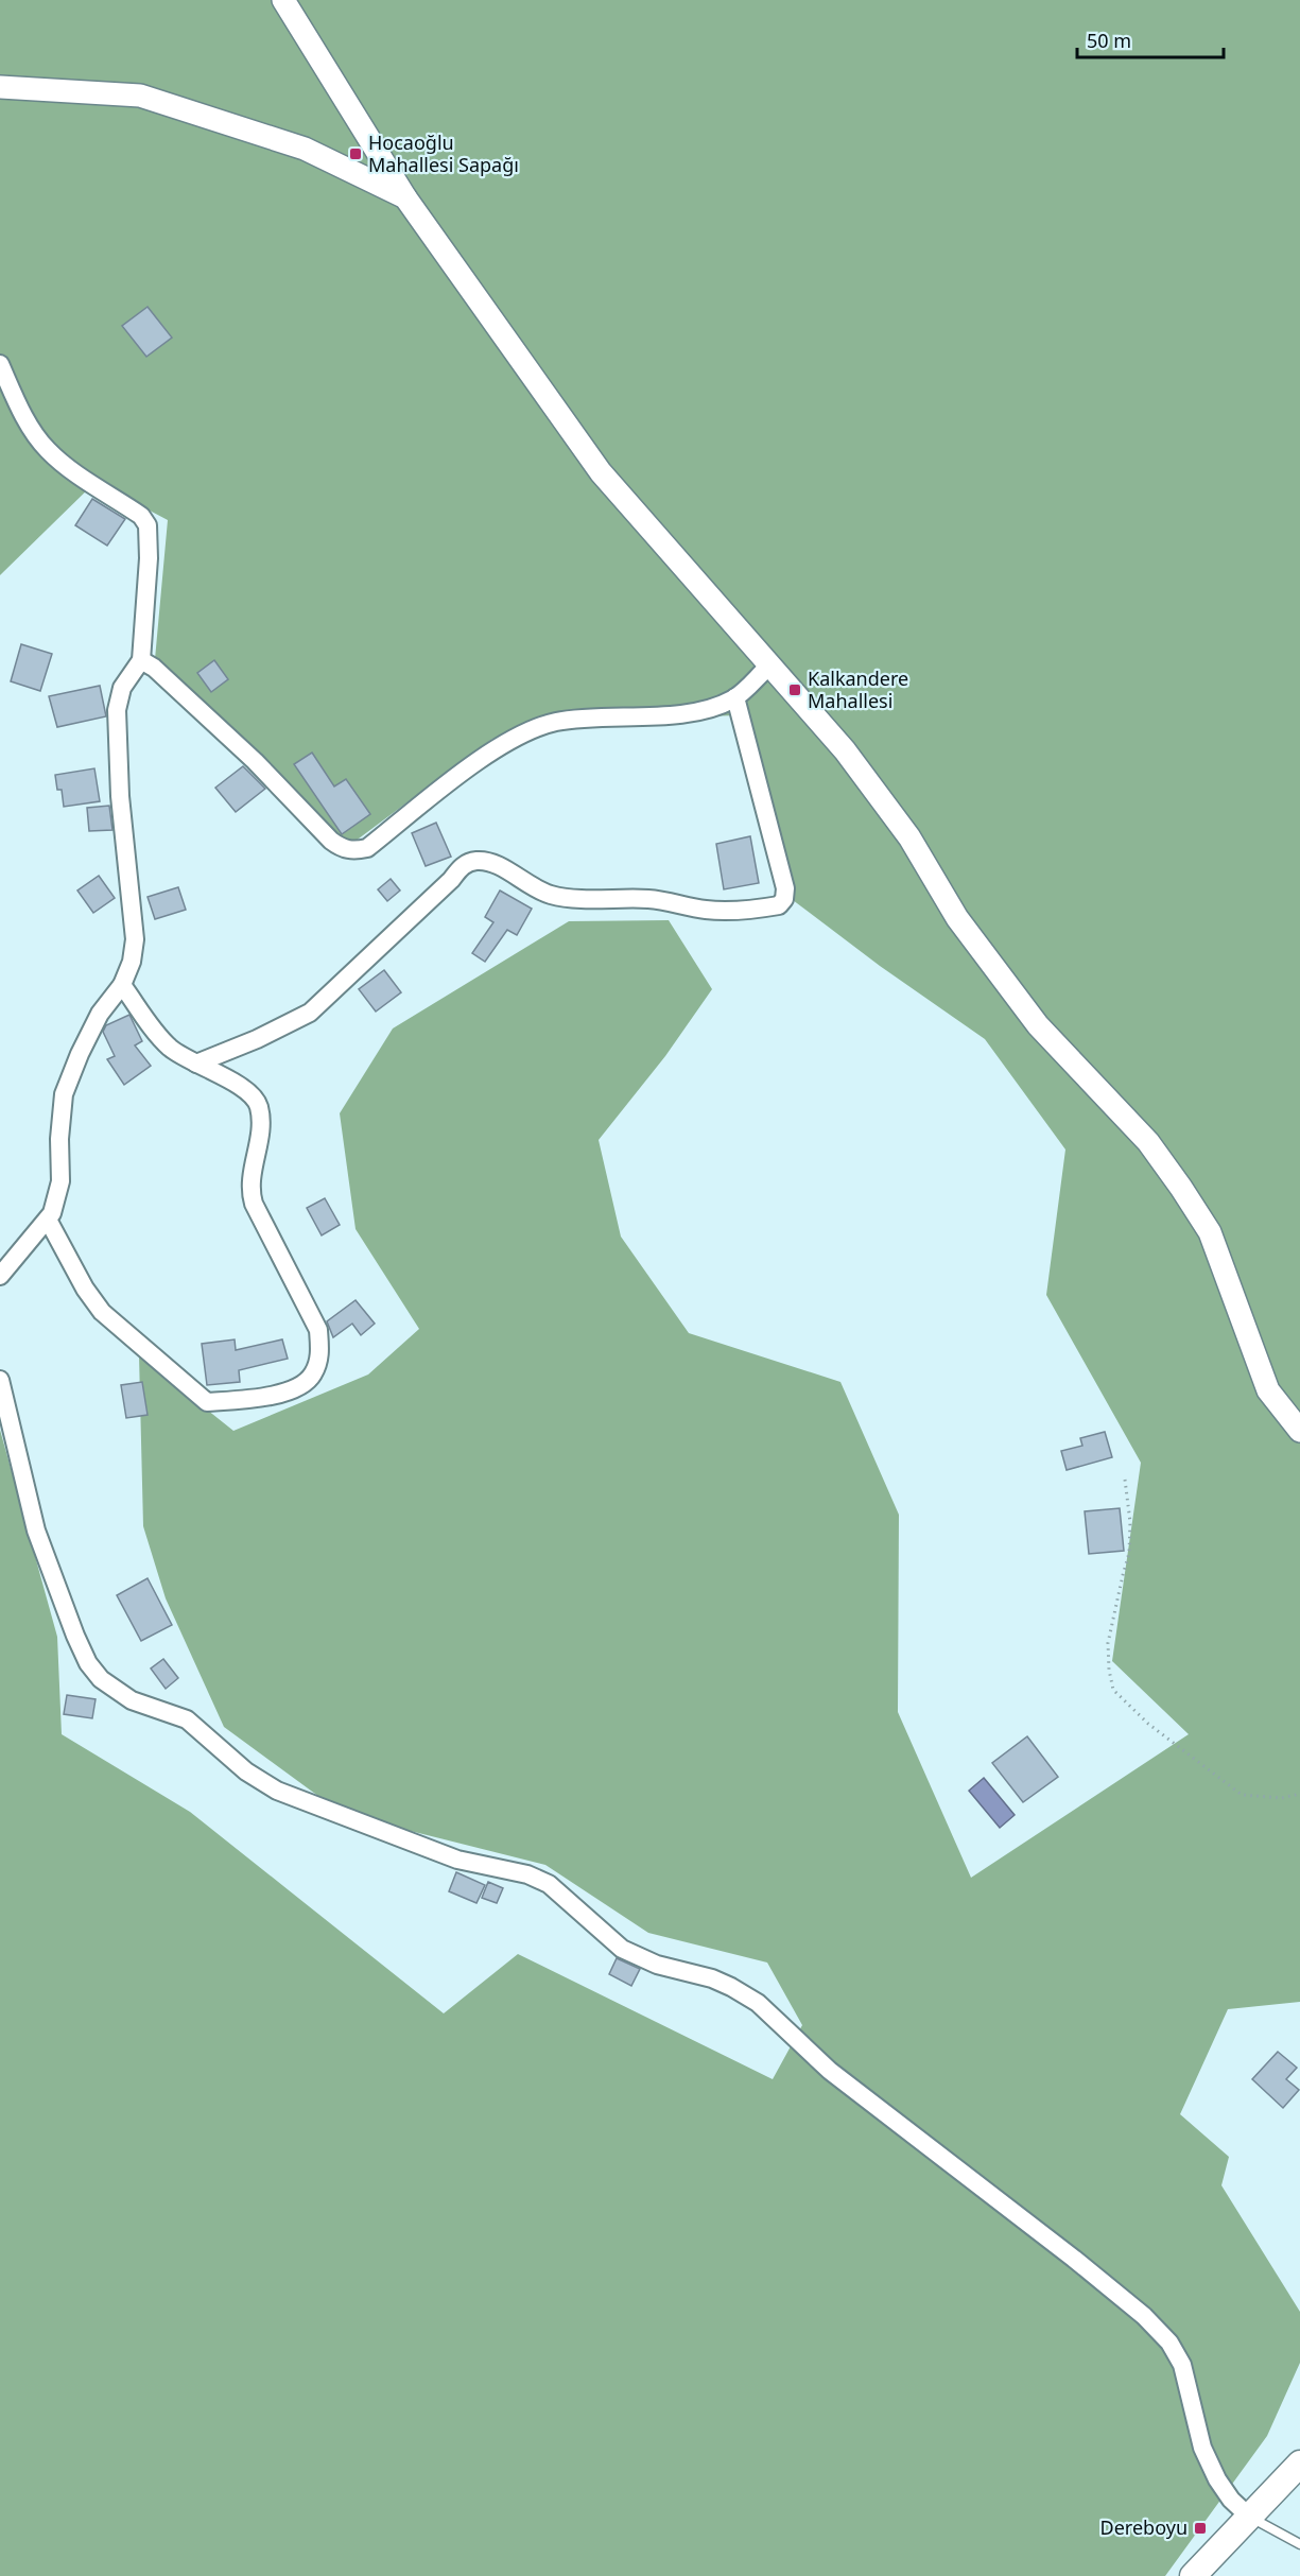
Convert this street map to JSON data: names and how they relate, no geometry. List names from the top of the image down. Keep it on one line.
{"places":{"transit":["Hocaoğlu Mahallesi Sapağı","Kalkandere Mahallesi","Dereboyu"]},"scale_bar":"50 m"}
